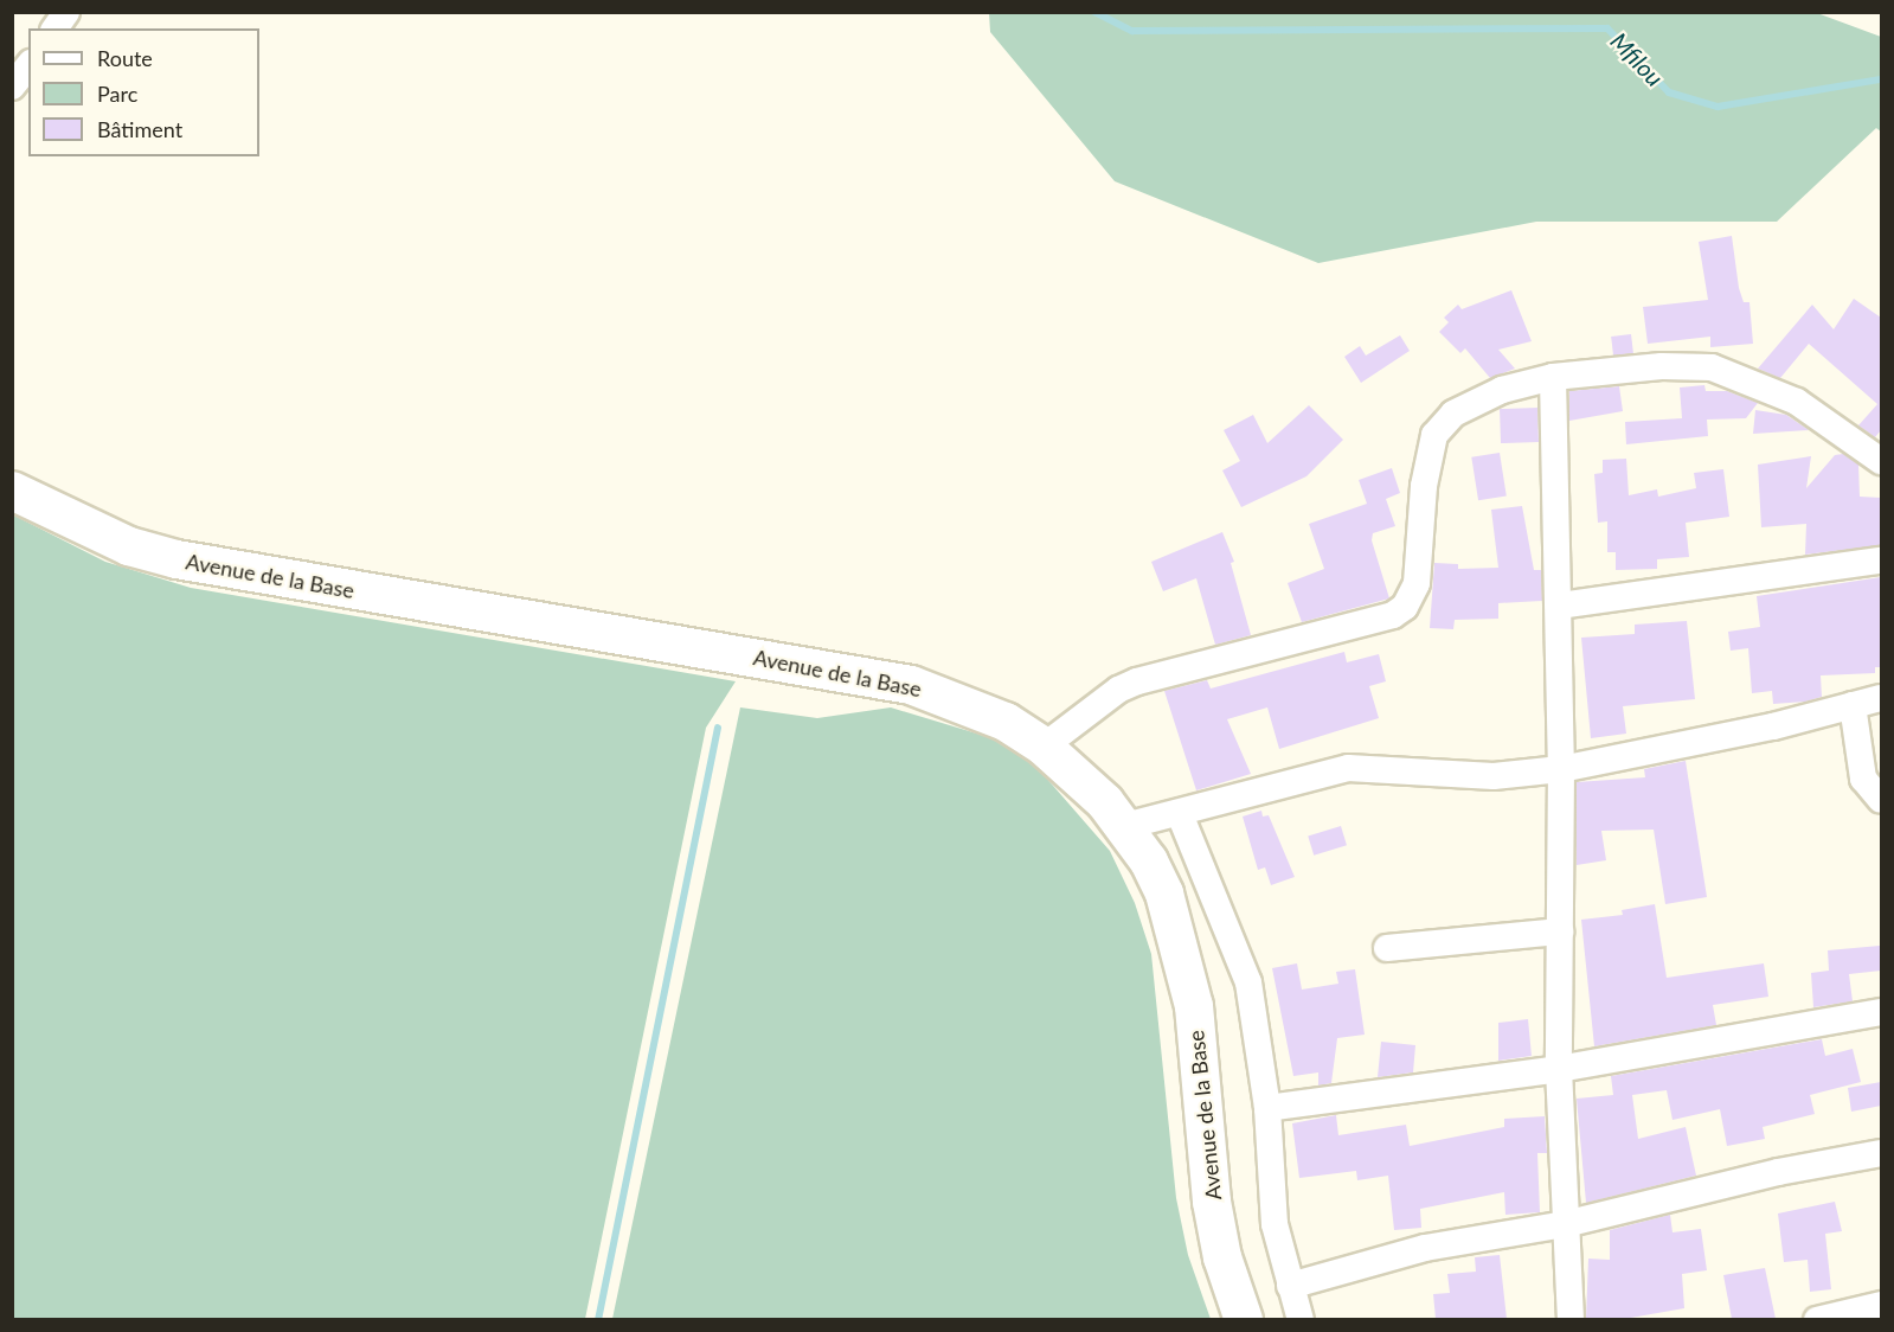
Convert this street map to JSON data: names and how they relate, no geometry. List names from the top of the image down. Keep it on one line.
{"streets":{"main road":["Avenue de la Base"]},"water":["Mfilou"],"legend":["Route","Parc","Bâtiment"]}
